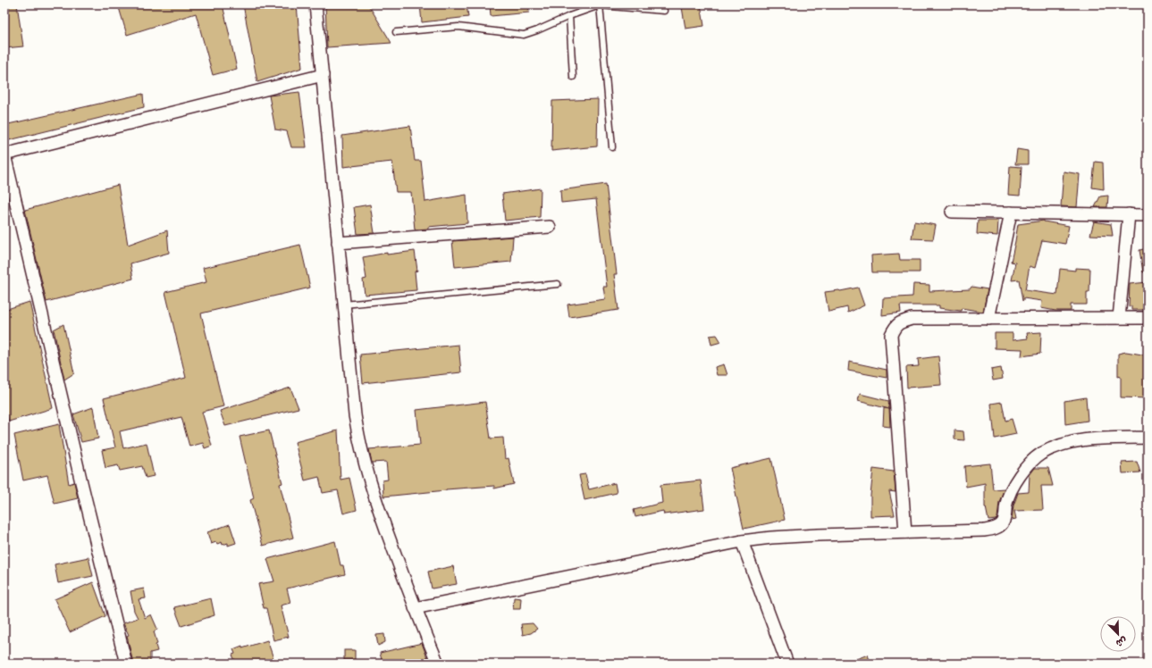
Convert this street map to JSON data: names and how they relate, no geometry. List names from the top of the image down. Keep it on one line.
{"north":"bottom right"}
